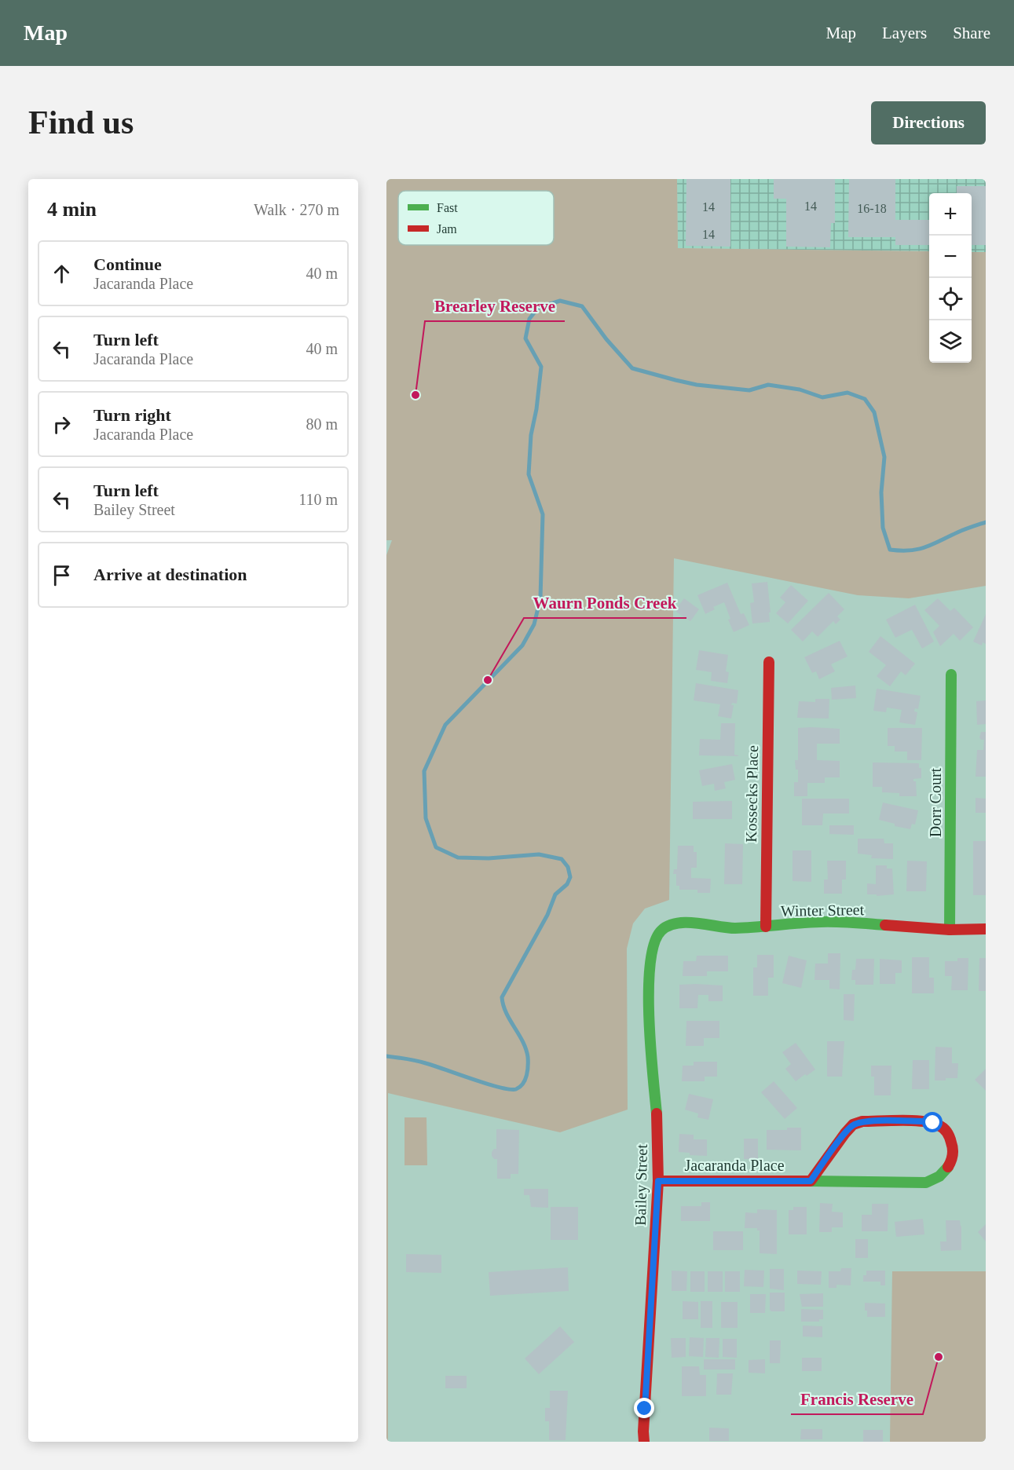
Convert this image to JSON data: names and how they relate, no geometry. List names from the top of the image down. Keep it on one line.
{"streets":{"street":["Kossecks Place","Dorr Court","Winter Street","Jacaranda Place","Bailey Street"]},"crossings":[["Kossecks Place","Winter Street"],["Dorr Court","Winter Street"],["Winter Street","Bailey Street"],["Jacaranda Place","Bailey Street"]],"places":["Brearley Reserve","Waurn Ponds Creek","Francis Reserve"],"house_numbers":["14","14","16-18","14"],"legend":["Fast","Jam"],"page":{"header":"Map","nav":["Map","Layers","Share"],"buttons":"Directions","title":"Find us","heading":["4 min","Walk · 270 m"],"map_buttons":["+","−"],"list":[["Continue","Jacaranda Place","40 m"],["Turn left","Jacaranda Place","40 m"],["Turn right","Jacaranda Place","80 m"],["Turn left","Bailey Street","110 m"],"Arrive at destination"]}}
